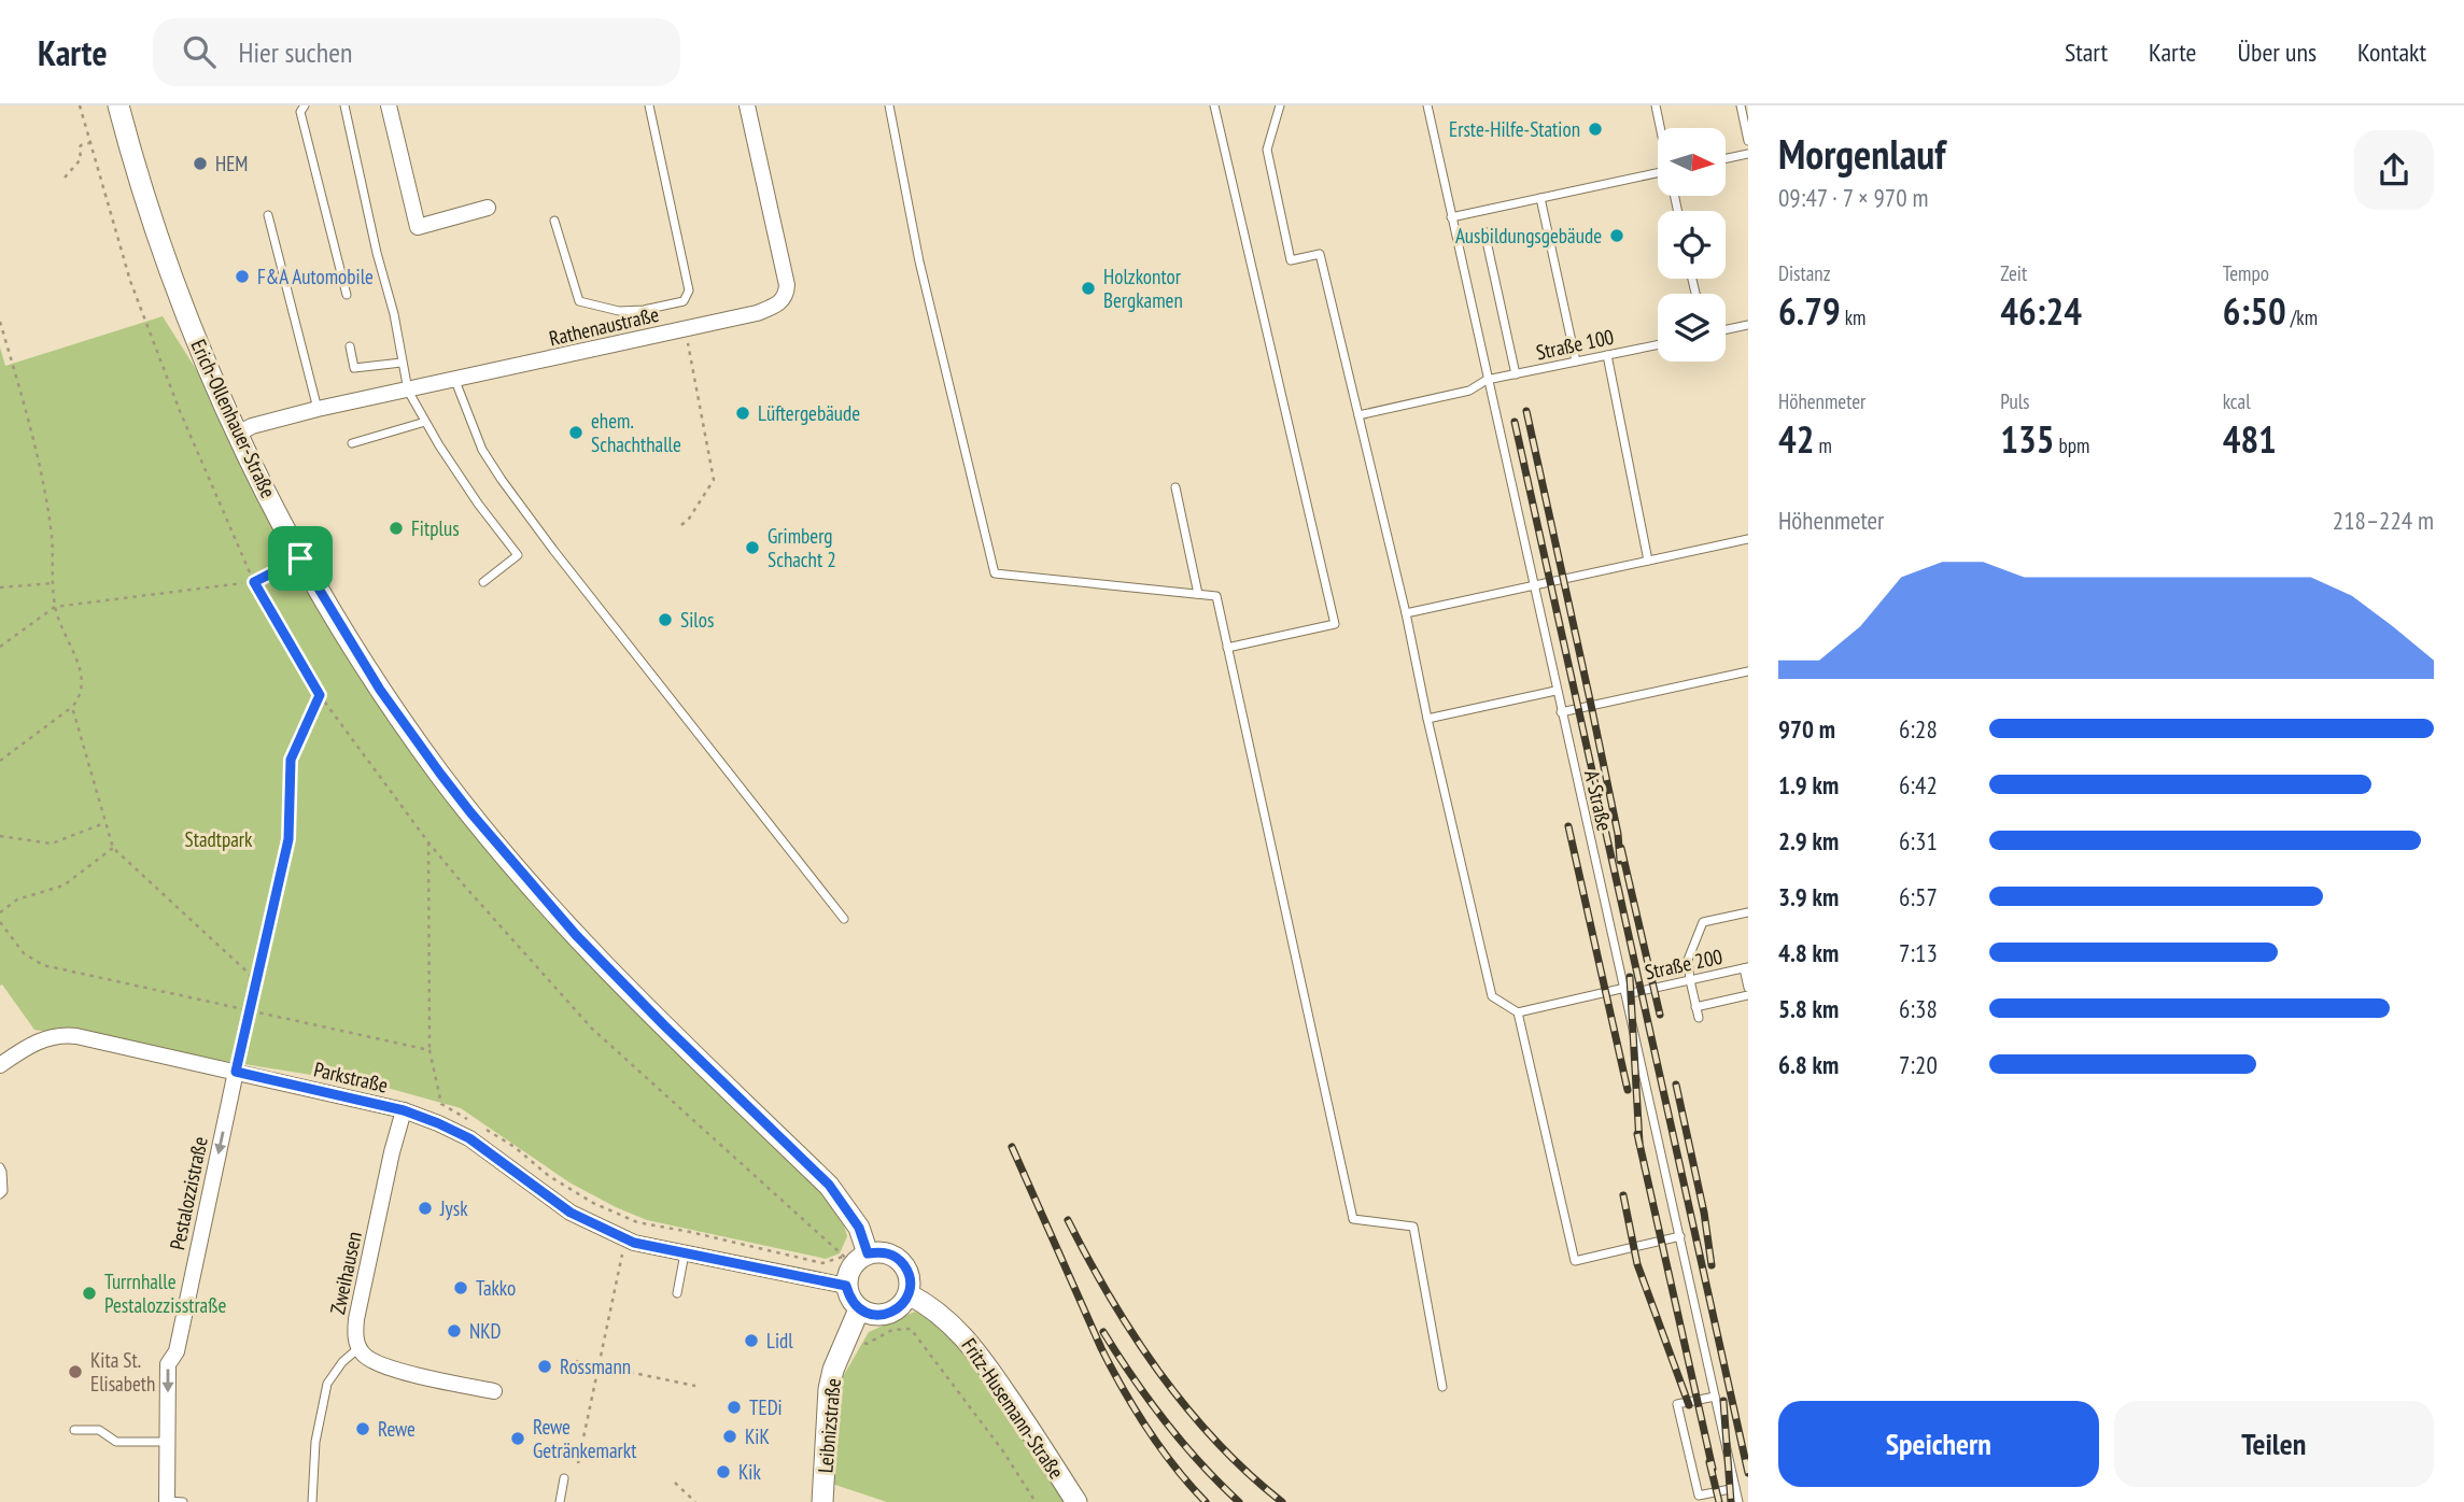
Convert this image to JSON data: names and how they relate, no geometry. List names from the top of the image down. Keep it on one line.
{"streets":{"street":["Rathenaustraße","Erich-Ollenhauer-Straße","Parkstraße","Pestalozzistraße","Zweihausen","Fritz-Husemann-Straße","Leibnizstraße"],"lane":["Straße 100","A-Straße","Straße 200"]},"crossings":[["Rathenaustraße","Erich-Ollenhauer-Straße"],["Straße 100","A-Straße"],["Erich-Ollenhauer-Straße","Parkstraße"],["Erich-Ollenhauer-Straße","Fritz-Husemann-Straße"],["Erich-Ollenhauer-Straße","Leibnizstraße"],["A-Straße","Straße 200"],["Parkstraße","Pestalozzistraße"],["Parkstraße","Zweihausen"],["Parkstraße","Fritz-Husemann-Straße"],["Parkstraße","Leibnizstraße"],["Fritz-Husemann-Straße","Leibnizstraße"]],"one_way":["Pestalozzistraße"],"parks":["Stadtpark"],"places":["Erste-Hilfe-Station","HEM","Ausbildungsgebäude","F&A Automobile","Holzkontor Bergkamen","Lüftergebäude","ehem. Schachthalle","Fitplus","Grimberg Schacht 2","Silos","Jysk","Takko","Turrnhalle Pestalozzisstraße","NKD","Lidl","Rossmann","Kita St. Elisabeth","TEDi","Rewe","KiK","Rewe Getränkemarkt","Kik"],"north":"right","page":{"header":"Karte","search":"Hier suchen","nav":["Start","Karte","Über uns","Kontakt"],"heading":["Morgenlauf","09:47 · 7 × 970 m"],"stats":[["Distanz","6.79 km"],["Zeit","46:24"],["Tempo","6:50 /km"],["Höhenmeter","42 m"],["Puls","135 bpm"],["kcal","481"]],"chart":["Höhenmeter","218–224 m"],"list":[{"name":"970 m","note":"6:28"},{"name":"1.9 km","note":"6:42"},{"name":"2.9 km","note":"6:31"},{"name":"3.9 km","note":"6:57"},{"name":"4.8 km","note":"7:13"},{"name":"5.8 km","note":"6:38"},{"name":"6.8 km","note":"7:20"}],"buttons":["Speichern","Teilen"]}}
